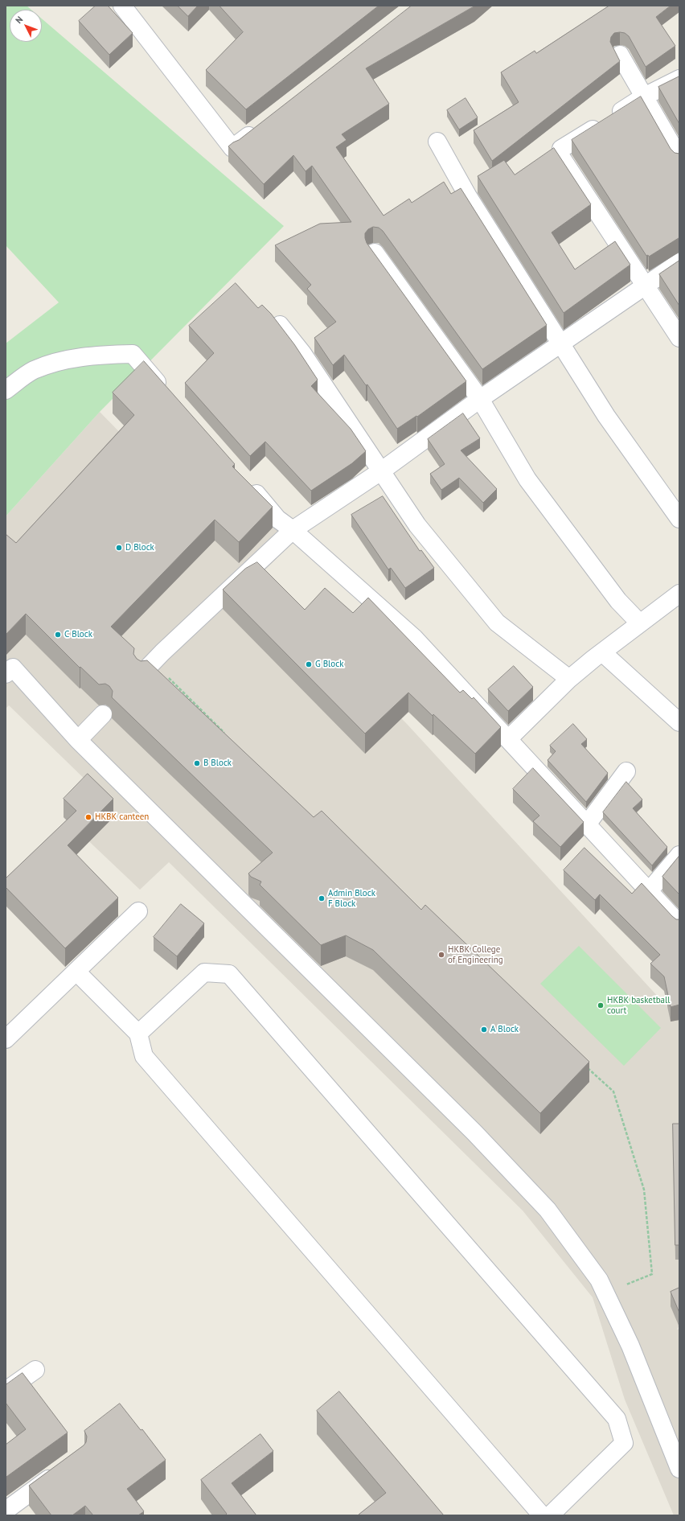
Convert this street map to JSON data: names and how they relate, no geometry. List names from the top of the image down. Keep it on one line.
{"places":["D Block","C Block","G Block","B Block","HKBK canteen","Admin Block F Block","HKBK College of Engineering","HKBK basketball court","A Block"],"north":"top left"}
